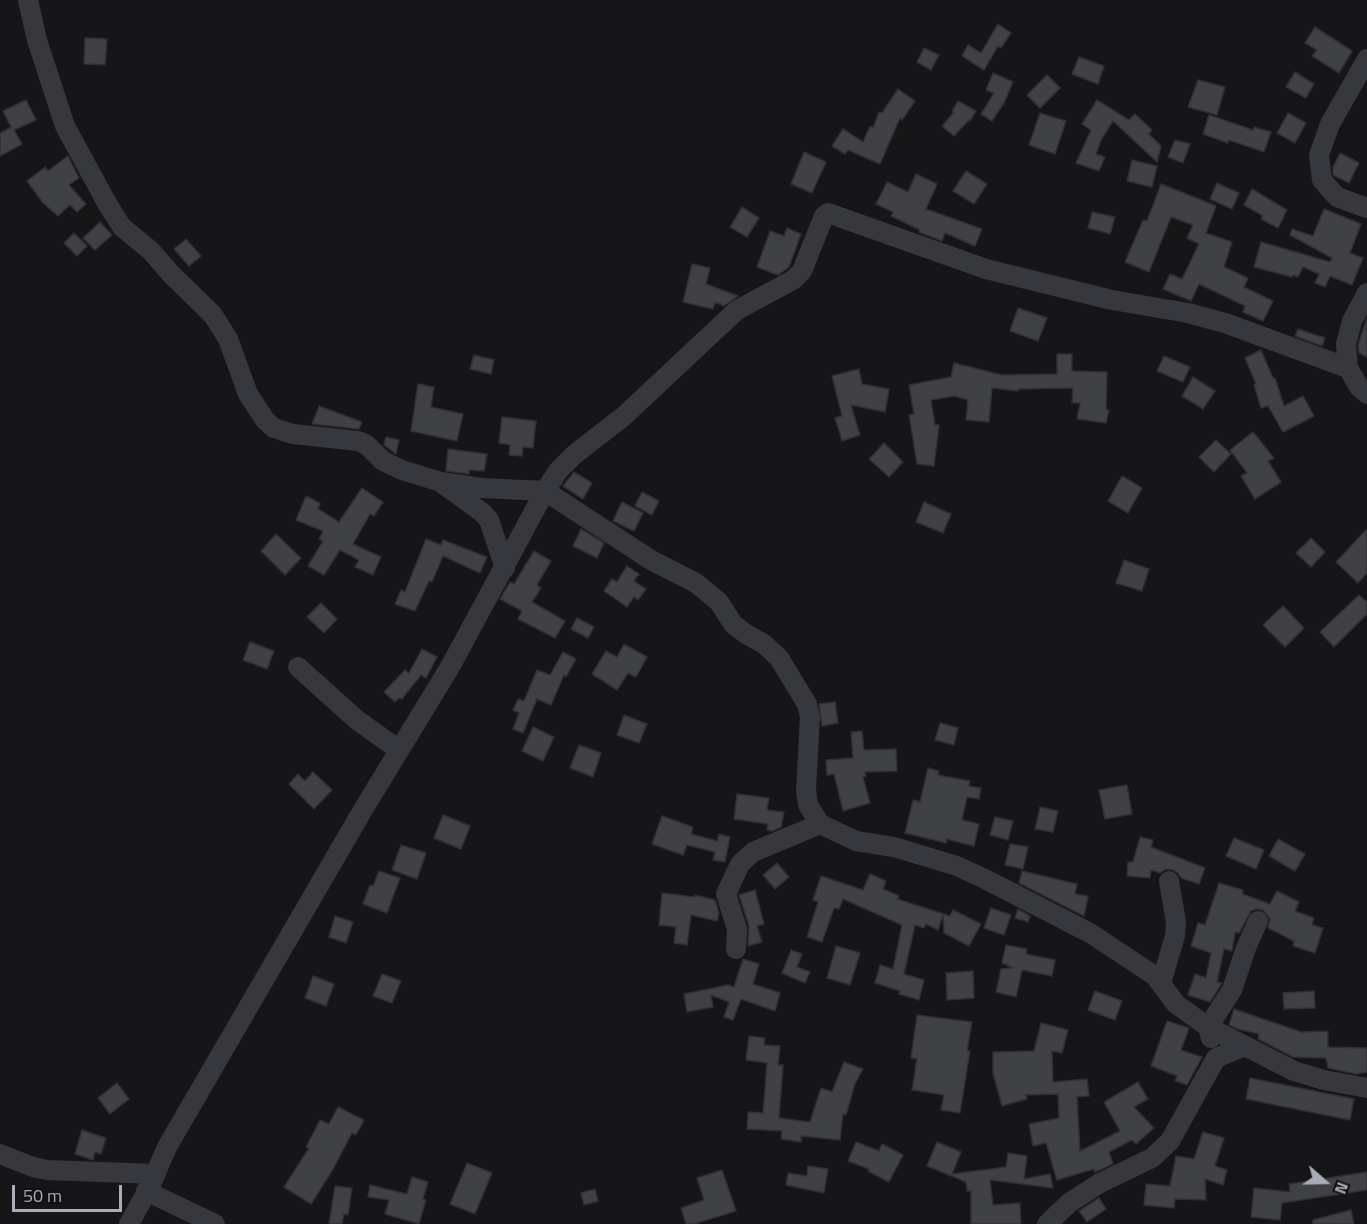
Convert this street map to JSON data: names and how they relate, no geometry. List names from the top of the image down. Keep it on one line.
{"scale_bar":"50 m","north":"right"}
